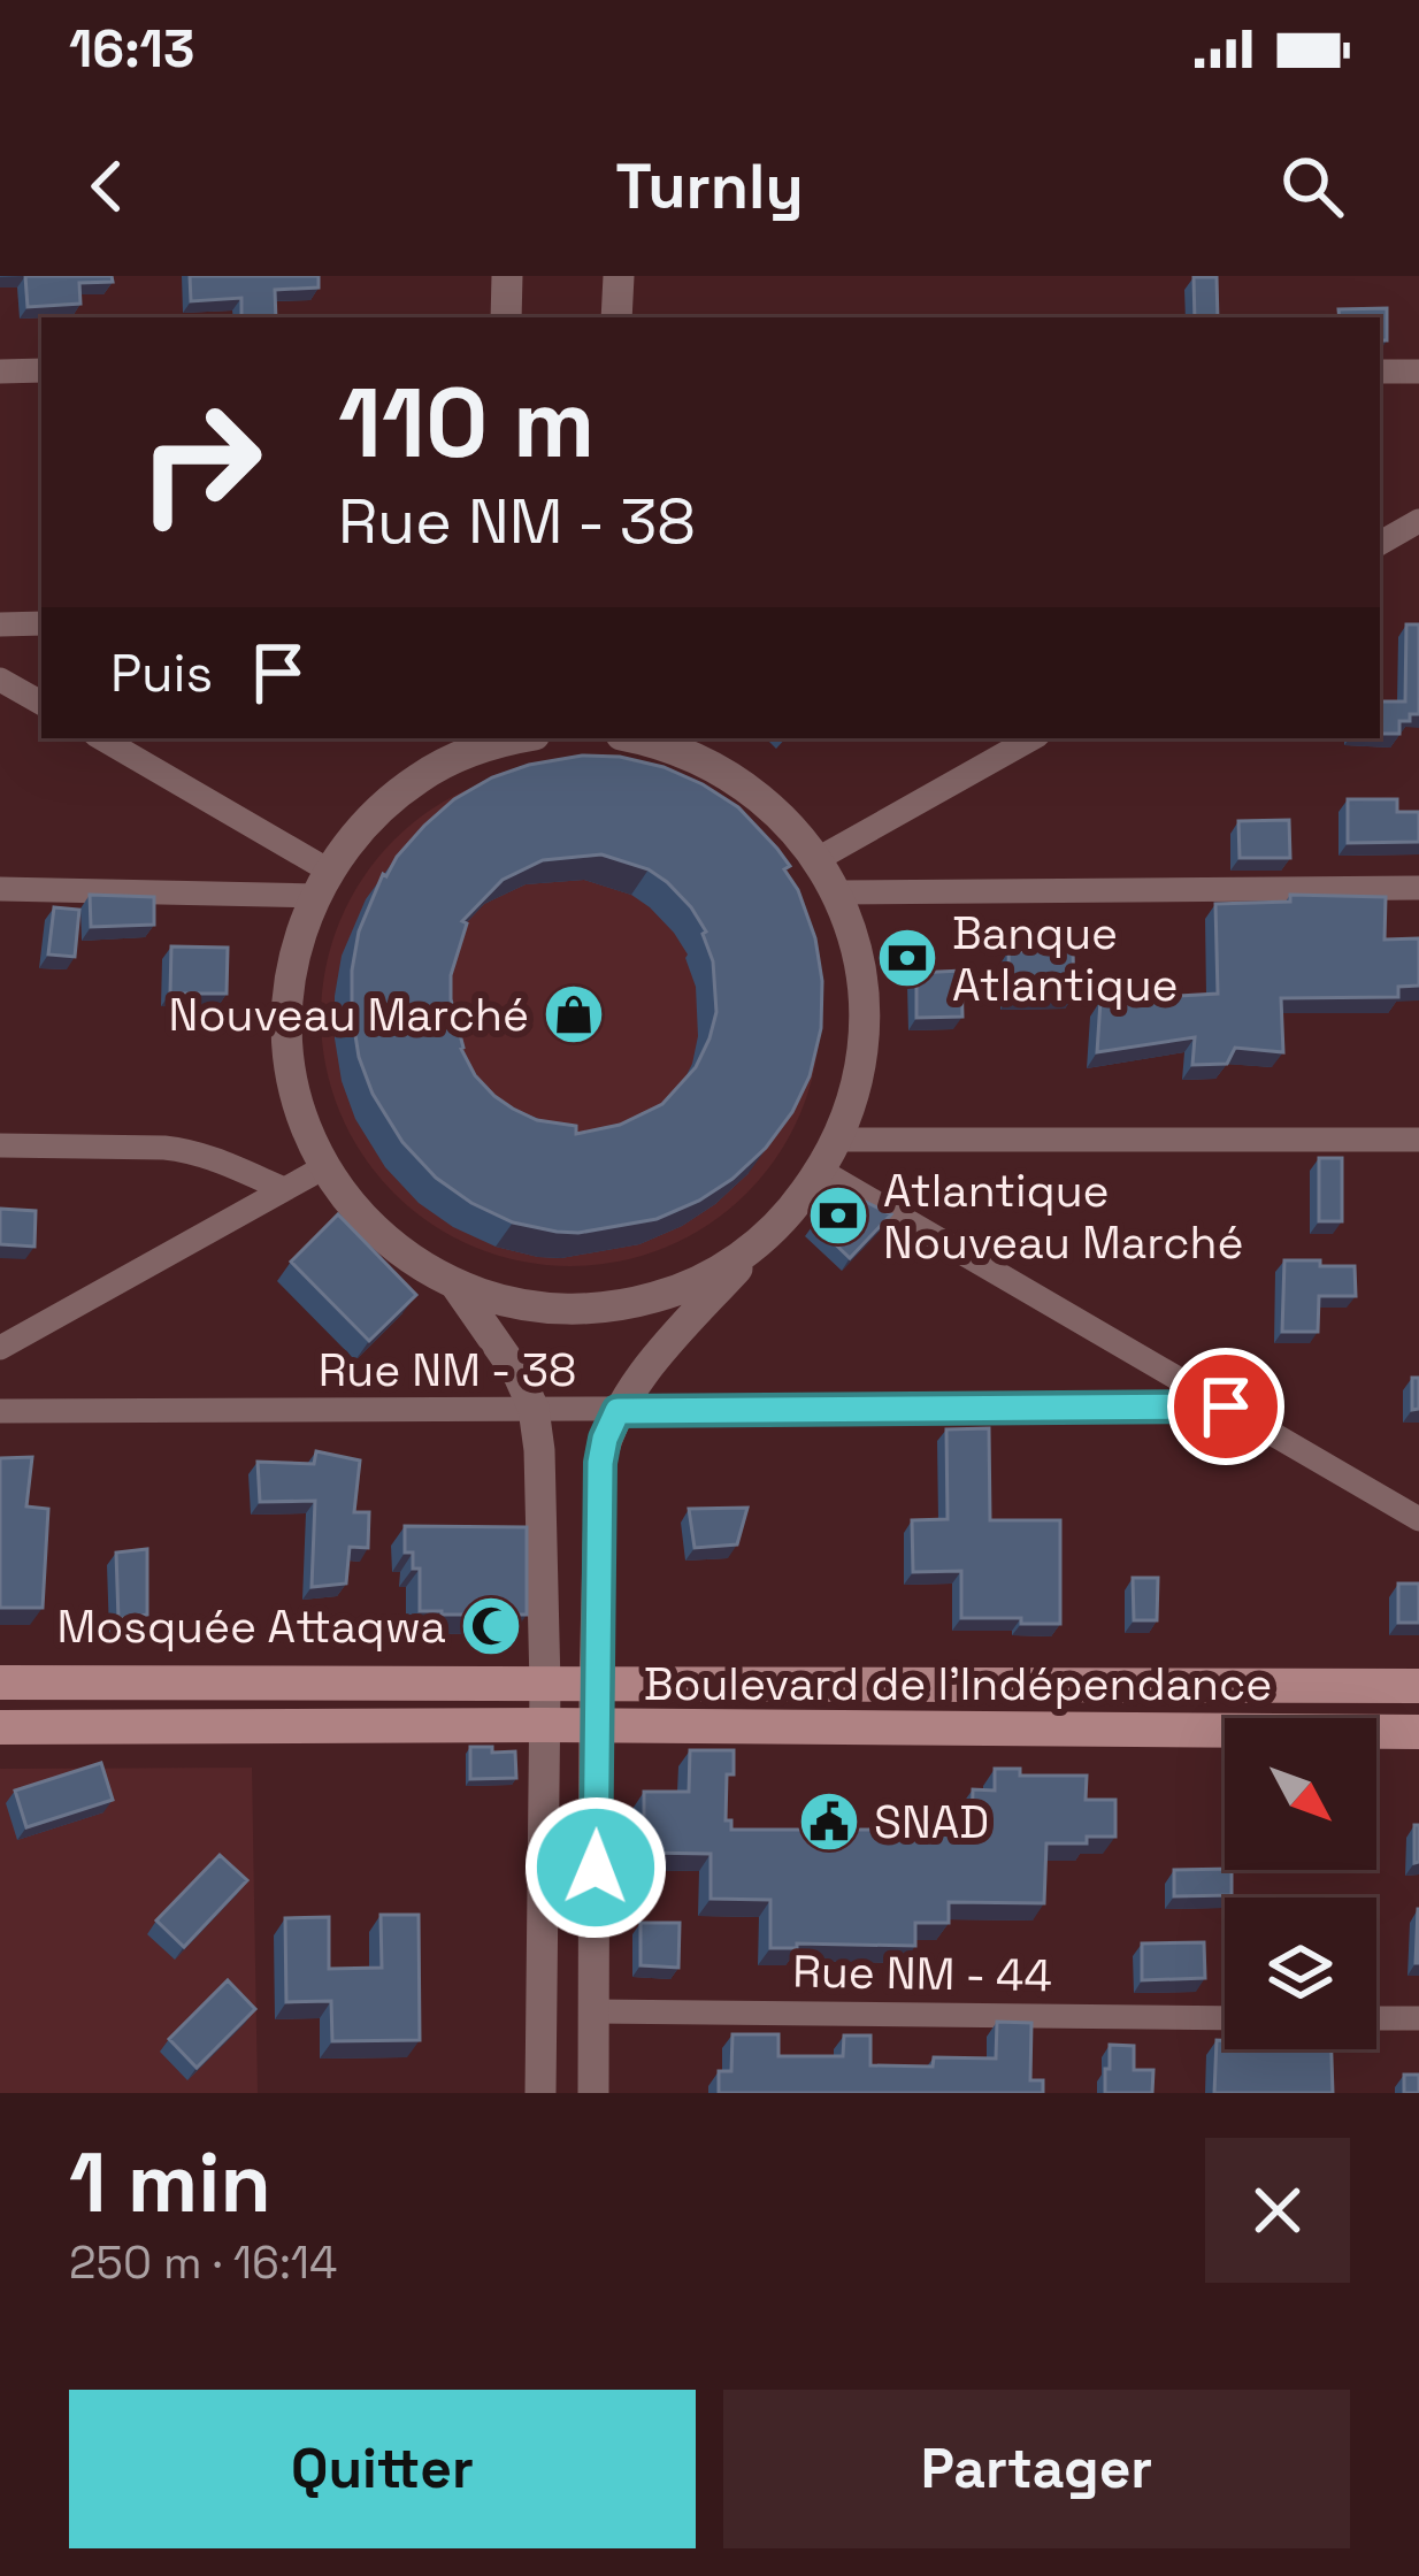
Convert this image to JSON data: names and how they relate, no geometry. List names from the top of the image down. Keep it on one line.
{"streets":{"main road":["Boulevard de l'Indépendance"],"street":["Rue NM - 38","Rue NM - 44"]},"places":{"bank":["Banque Atlantique","Atlantique Nouveau Marché"],"shop":["Nouveau Marché"],"mosque":["Mosquée Attaqwa"],"public building":["SNAD"]},"north":"bottom right","page":{"status":"16:13","header":"Turnly","turn":["110 m","Rue NM - 38"],"then":"Puis","heading":["1 min","250 m · 16:14"],"buttons":["Quitter","Partager"]}}
